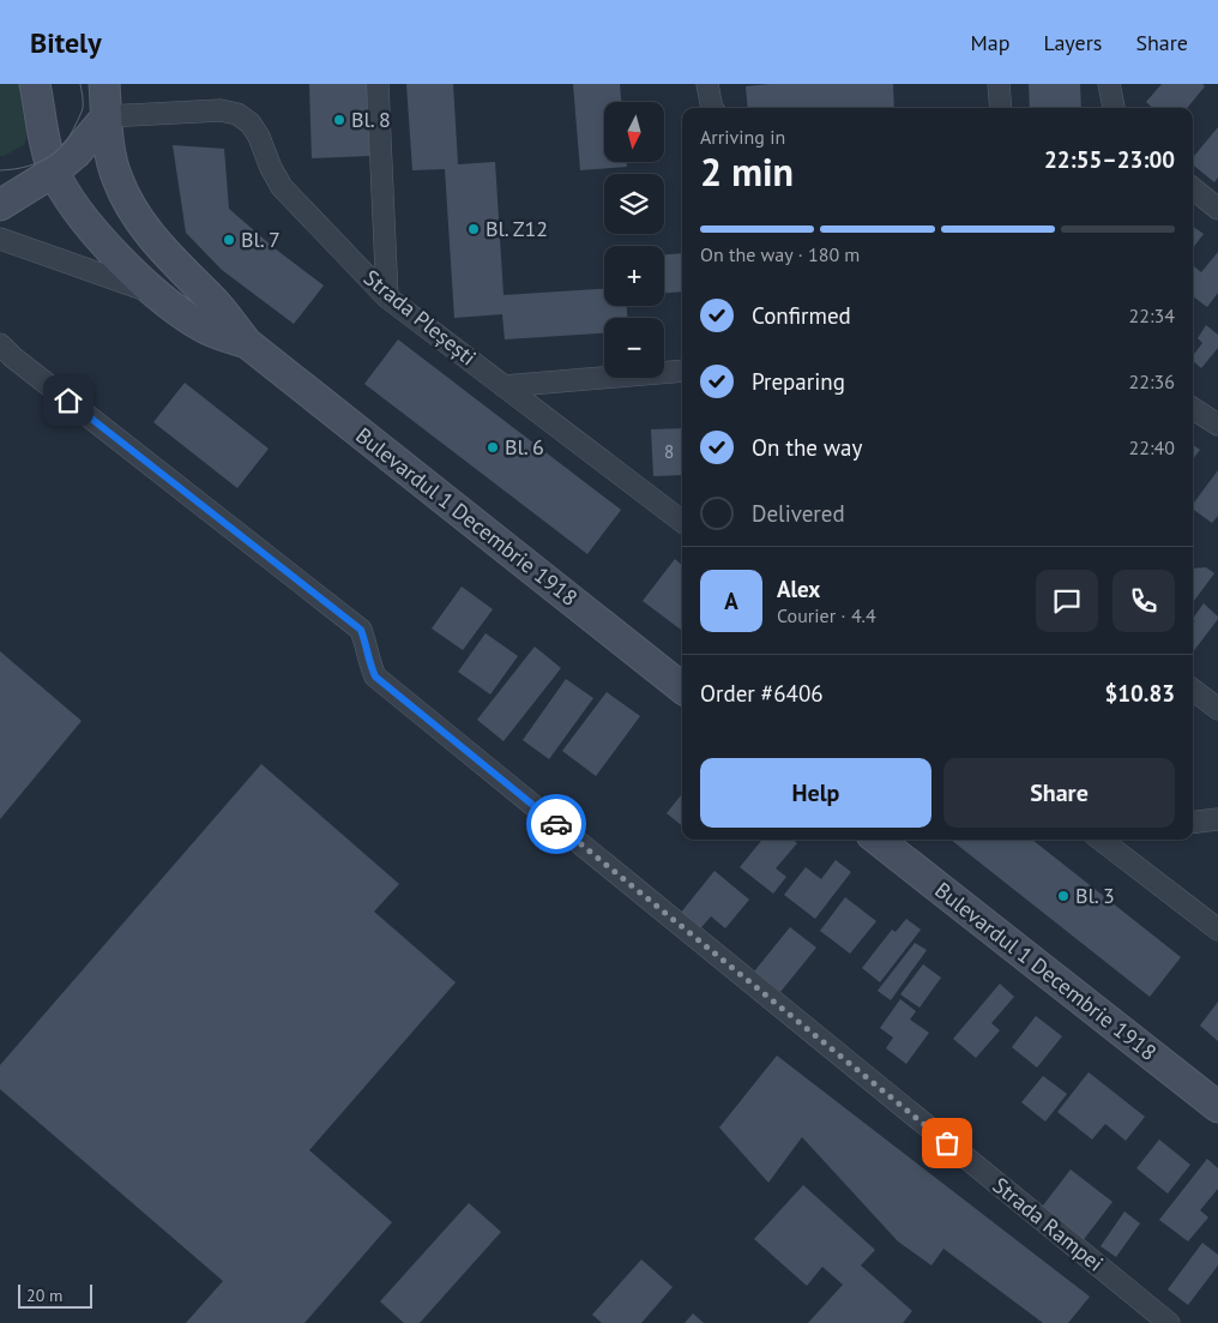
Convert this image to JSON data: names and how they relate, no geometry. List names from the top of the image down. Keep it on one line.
{"streets":{"main road":["Bulevardul 1 Decembrie 1918"],"street":["Strada Pleșești","Strada Rampei"]},"crossings":[["Strada Pleșești","Bulevardul 1 Decembrie 1918"]],"places":["Bl. 8","Bl. Z12","Bl. 7","Bl. 6","Bl. 3"],"house_numbers":["8"],"scale_bar":"20 m","north":"bottom","page":{"header":"Bitely","nav":["Map","Layers","Share"],"map_buttons":["+","−"],"heading":["2 min","Arriving in","22:55–23:00"],"panel":["Alex","Courier · 4.4","Order #6406","$10.83"],"bar":"On the way · 180 m","list":[["Confirmed","22:34"],["Preparing","22:36"],["On the way","22:40"],"Delivered"],"round":"A","buttons":["Help","Share"],"scale":"20 m"}}
